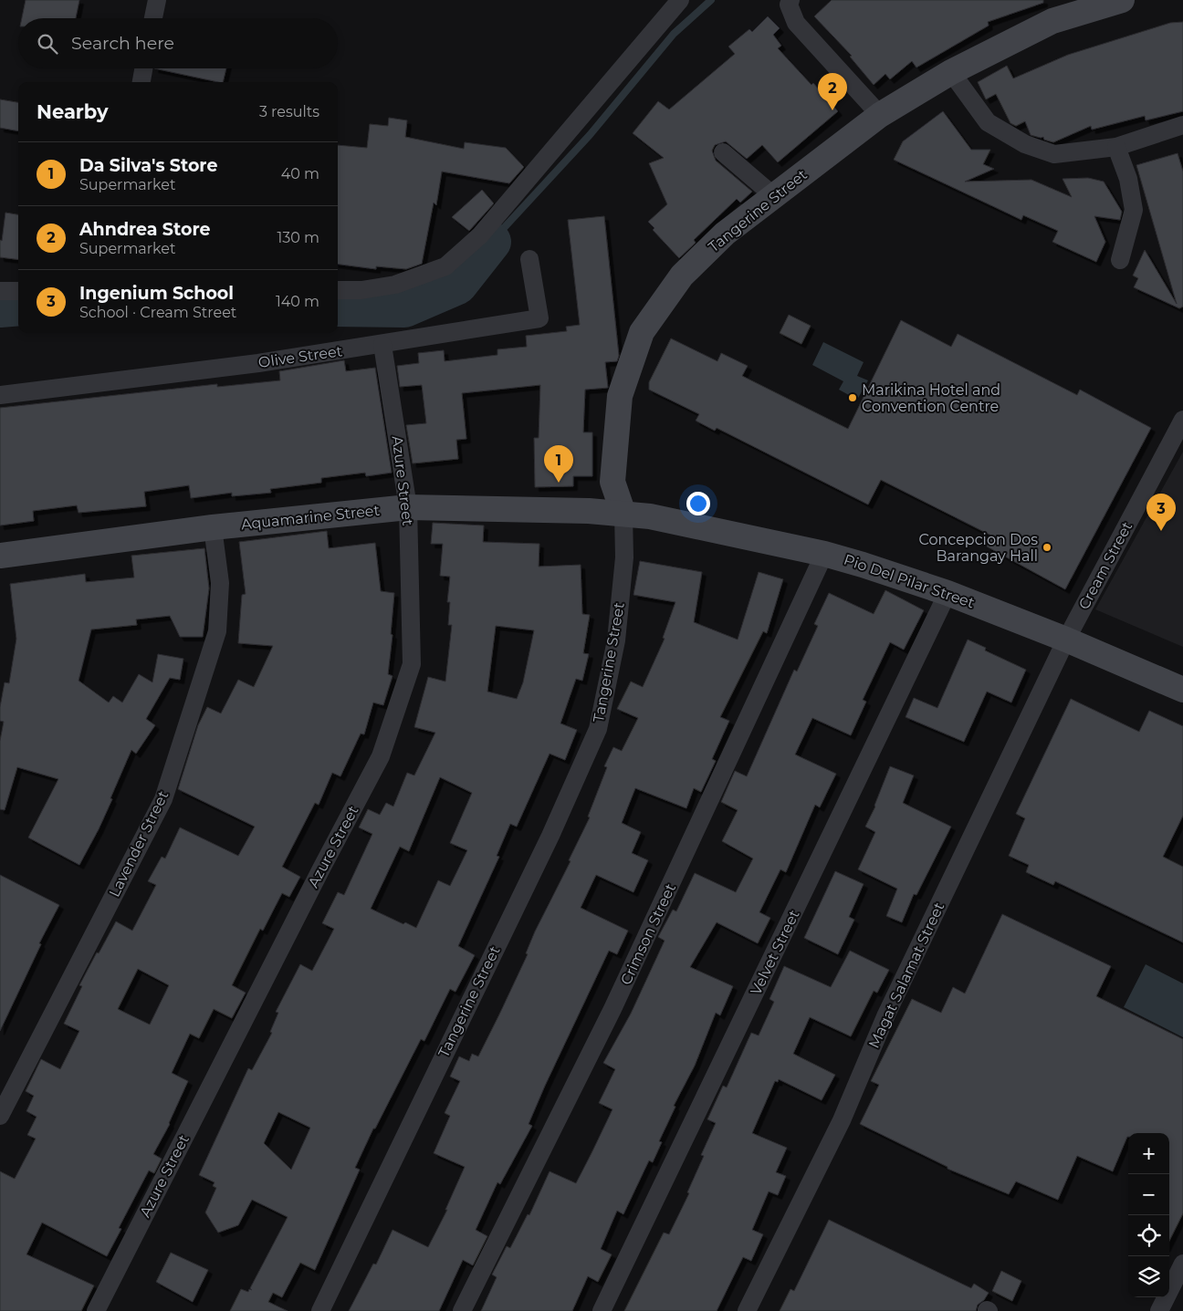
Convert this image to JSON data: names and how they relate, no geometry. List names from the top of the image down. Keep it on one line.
{"streets":{"street":["Tangerine Street","Olive Street","Azure Street","Aquamarine Street","Cream Street","Pio Del Pilar Street","Lavender Street","Crimson Street","Velvet Street","Magat Salamat Street"]},"crossings":[["Tangerine Street","Aquamarine Street"],["Tangerine Street","Pio Del Pilar Street"],["Olive Street","Azure Street"],["Azure Street","Aquamarine Street"],["Aquamarine Street","Pio Del Pilar Street"],["Aquamarine Street","Lavender Street"],["Cream Street","Pio Del Pilar Street"],["Cream Street","Magat Salamat Street"],["Pio Del Pilar Street","Crimson Street"],["Pio Del Pilar Street","Velvet Street"],["Pio Del Pilar Street","Magat Salamat Street"]],"places":["Marikina Hotel and Convention Centre","Concepcion Dos Barangay Hall"],"page":{"search":"Search here","pins":["2","1","3"],"heading":["Nearby","3 results"],"list":[{"mark":"1","name":"Da Silva's Store","note":"Supermarket","value":"40 m"},{"mark":"2","name":"Ahndrea Store","note":"Supermarket","value":"130 m"},{"mark":"3","name":"Ingenium School","note":"School · Cream Street","value":"140 m"}],"map_buttons":["+","−"]}}
